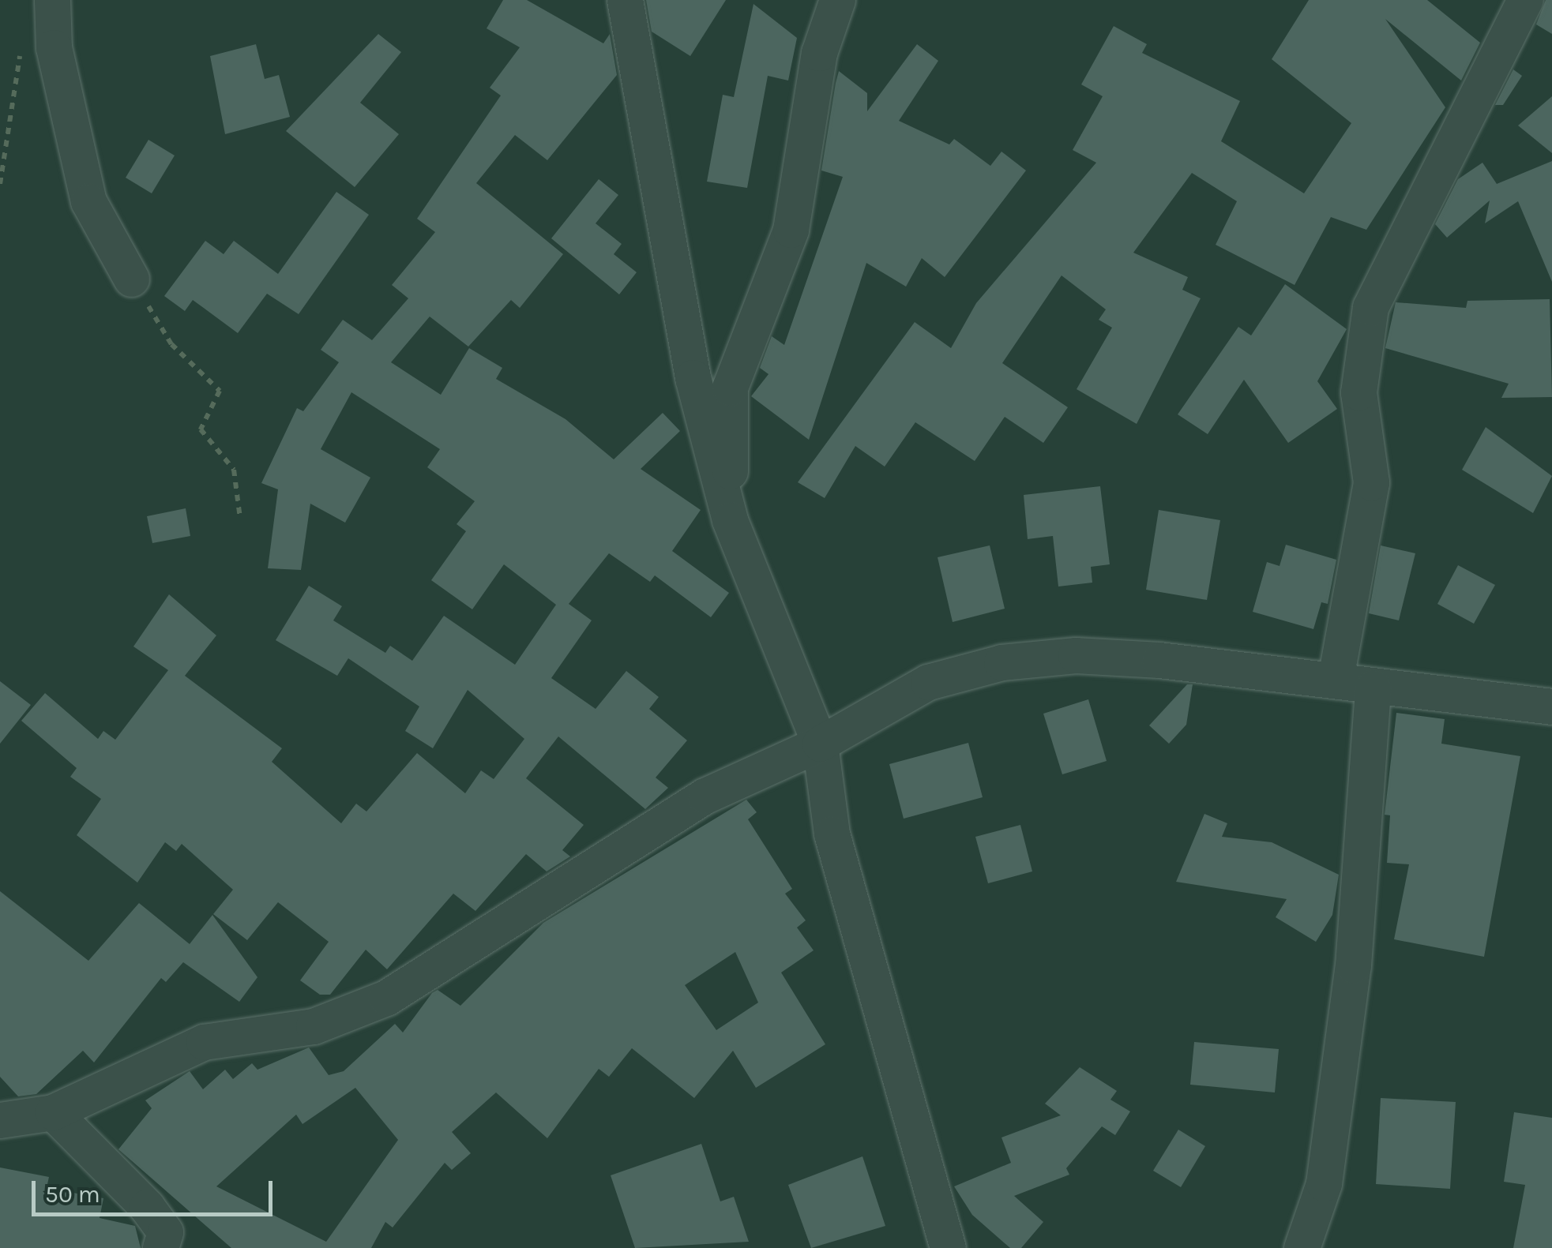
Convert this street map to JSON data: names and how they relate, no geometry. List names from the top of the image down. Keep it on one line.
{"scale_bar":"50 m"}
